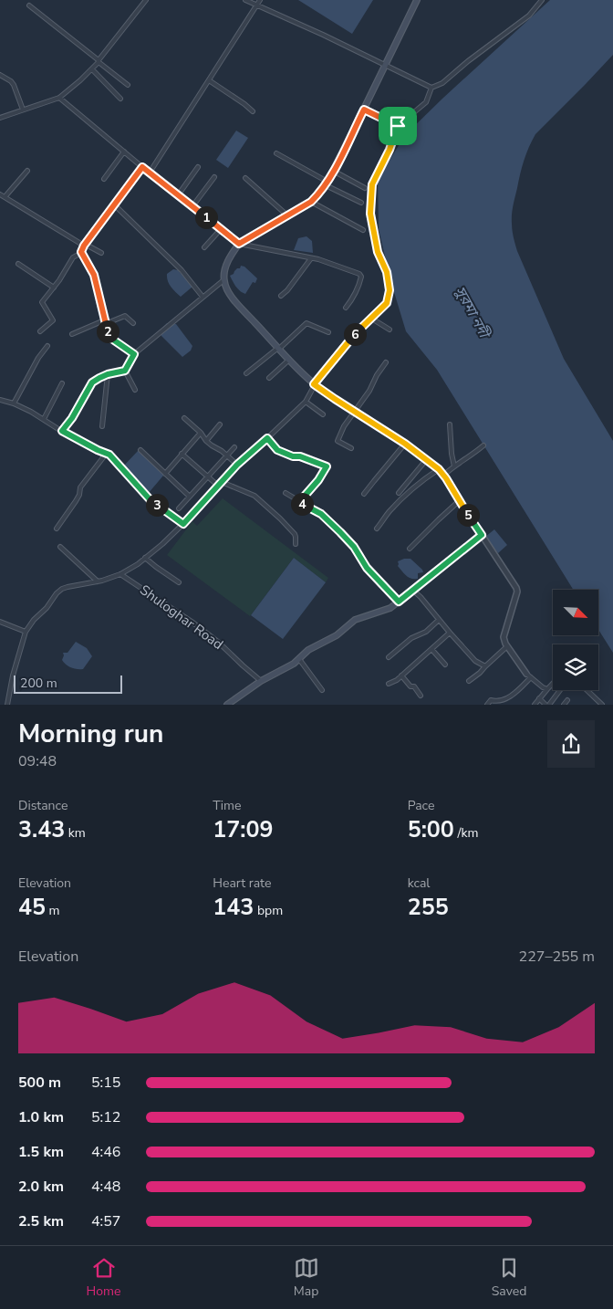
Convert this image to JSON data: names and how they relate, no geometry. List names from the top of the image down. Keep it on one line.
{"streets":{"street":["Shuloghar Road"]},"water":["সুরমা নদী"],"scale_bar":"200 m","north":"bottom right","page":{"pins":["1","2","6","4","3","5"],"scale":"200 m","heading":["Morning run","09:48"],"stats":[["Distance","3.43 km"],["Time","17:09"],["Pace","5:00 /km"],["Elevation","45 m"],["Heart rate","143 bpm"],["kcal","255"]],"chart":["Elevation","227–255 m"],"list":[{"name":"500 m","note":"5:15"},{"name":"1.0 km","note":"5:12"},{"name":"1.5 km","note":"4:46"},{"name":"2.0 km","note":"4:48"},{"name":"2.5 km","note":"4:57"}],"tabs":["Home","Map","Saved"]}}
